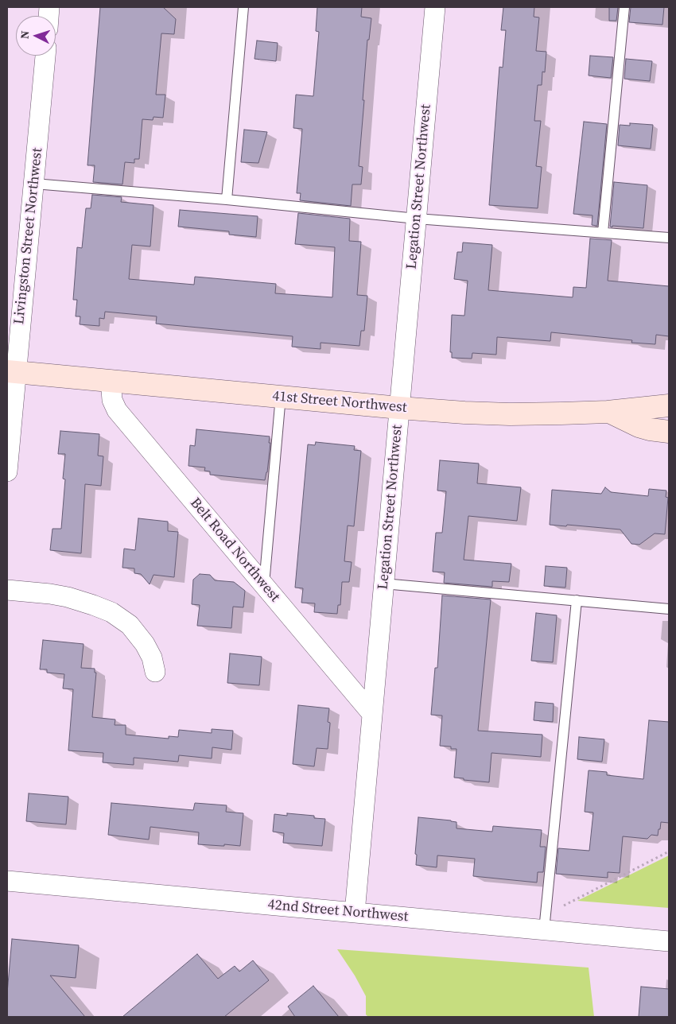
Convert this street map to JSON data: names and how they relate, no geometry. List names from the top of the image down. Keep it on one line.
{"streets":{"main road":["41st Street Northwest"],"street":["Legation Street Northwest","Livingston Street Northwest","Belt Road Northwest","42nd Street Northwest"]},"crossings":[["Legation Street Northwest","41st Street Northwest"],["Legation Street Northwest","Belt Road Northwest"],["Legation Street Northwest","42nd Street Northwest"],["Livingston Street Northwest","41st Street Northwest"],["41st Street Northwest","Belt Road Northwest"]],"north":"left"}
